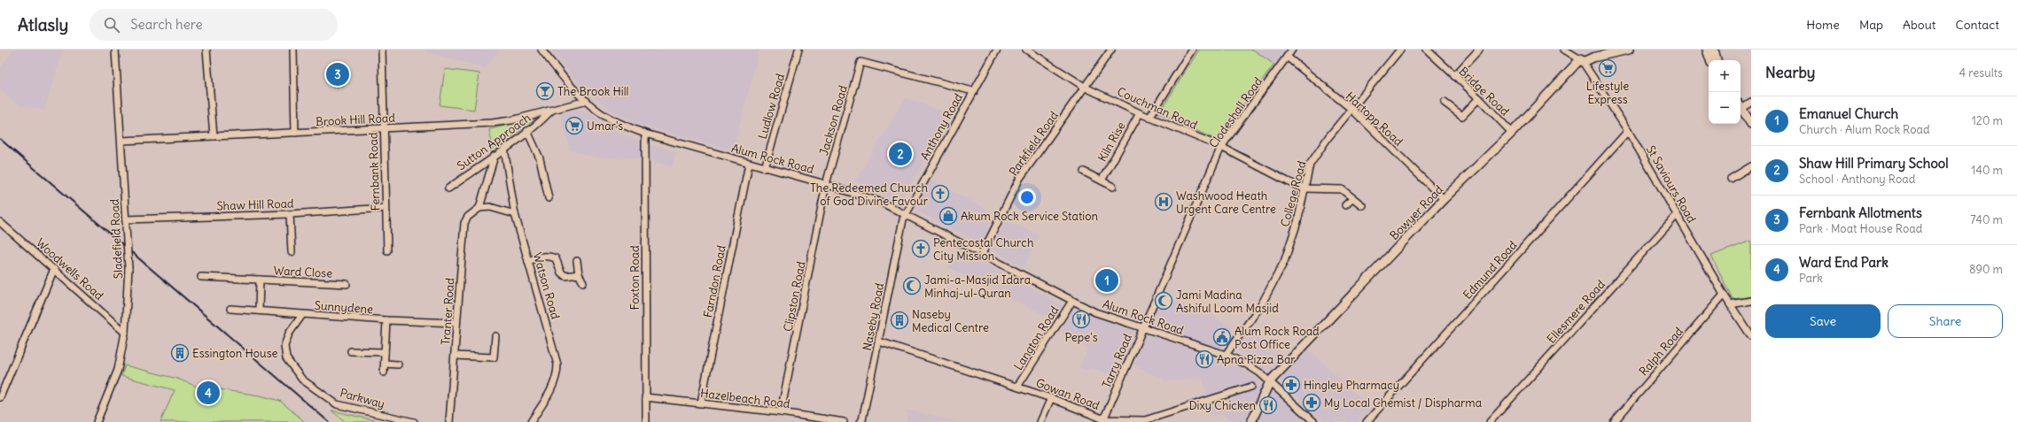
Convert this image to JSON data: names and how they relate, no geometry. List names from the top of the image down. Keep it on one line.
{"streets":{"main road":["Bowyer Road"],"street":["Bridge Road","Ludlow Road","Couchman Road","Clodeshall Road","Hartopp Road","Brook Hill Road","Jackson Road","Anthony Road","Sutton Approach","Kiln Rise","Parkfield Road","Alum Rock Road","Fernbank Road","St Saviours Road","College Road","Shaw Hill Road","Sladefield Road","Woodwells Road","Edmund Road","Ward Close","Foxton Road","Farndon Road","Watson Road","Clipston Road","Sunnydene","Tranter Road","Ellesmere Road","Naseby Road","Langton Road","Ralph Road","Tarry Road","Gowan Road","Parkway","Hazelbeach Road"]},"crossings":[["Bridge Road","Bowyer Road"],["Ludlow Road","Alum Rock Road"],["Couchman Road","Clodeshall Road"],["Couchman Road","Kiln Rise"],["Couchman Road","Parkfield Road"],["Couchman Road","College Road"],["Clodeshall Road","Hartopp Road"],["Clodeshall Road","Alum Rock Road"],["Clodeshall Road","Tarry Road"],["Hartopp Road","College Road"],["Hartopp Road","Bowyer Road"],["Brook Hill Road","Sutton Approach"],["Brook Hill Road","Alum Rock Road"],["Brook Hill Road","Fernbank Road"],["Brook Hill Road","Sladefield Road"],["Jackson Road","Anthony Road"],["Jackson Road","Alum Rock Road"],["Jackson Road","Clipston Road"],["Anthony Road","Alum Rock Road"],["Anthony Road","Naseby Road"],["Sutton Approach","Watson Road"],["Parkfield Road","Alum Rock Road"],["Alum Rock Road","College Road"],["Alum Rock Road","Bowyer Road"],["Alum Rock Road","Foxton Road"],["Alum Rock Road","Farndon Road"],["Alum Rock Road","Clipston Road"],["Alum Rock Road","Naseby Road"],["Alum Rock Road","Langton Road"],["Alum Rock Road","Tarry Road"],["Fernbank Road","Shaw Hill Road"],["St Saviours Road","Bowyer Road"],["St Saviours Road","Edmund Road"],["St Saviours Road","Ellesmere Road"],["St Saviours Road","Ralph Road"],["Shaw Hill Road","Sladefield Road"],["Sladefield Road","Woodwells Road"],["Ward Close","Sunnydene"],["Foxton Road","Hazelbeach Road"],["Farndon Road","Hazelbeach Road"],["Clipston Road","Hazelbeach Road"],["Sunnydene","Tranter Road"],["Sunnydene","Parkway"],["Naseby Road","Gowan Road"],["Langton Road","Gowan Road"],["Tarry Road","Gowan Road"]],"places":{"supermarket":["Lifestyle Express","Umar's"],"bar":["The Brook Hill"],"church":["The Redeemed Church of God Divine Favour","Pentecostal Church City Mission"],"hospital":["Washwood Heath Urgent Care Centre"],"shop":["Akum Rock Service Station"],"mosque":["Jami-a-Masjid Idara Minhaj-ul-Quran","Jami Madina Ashiful Loom Masjid"],"restaurant":["Pepe's","Apna Pizza Bar","Dixy Chicken"],"building":["Naseby Medical Centre","Essington House"],"public building":["Alum Rock Road Post Office"],"pharmacy":["Hingley Pharmacy","My Local Chemist / Dispharma"]},"page":{"header":"Atlasly","search":"Search here","nav":["Home","Map","About","Contact"],"heading":["Nearby","4 results"],"map_buttons":["+","−"],"pins":["3","2","1","4"],"list":[{"mark":"1","name":"Emanuel Church","note":"Church · Alum Rock Road","value":"120 m"},{"mark":"2","name":"Shaw Hill Primary School","note":"School · Anthony Road","value":"140 m"},{"mark":"3","name":"Fernbank Allotments","note":"Park · Moat House Road","value":"740 m"},{"mark":"4","name":"Ward End Park","note":"Park","value":"890 m"}],"buttons":["Save","Share"]}}
